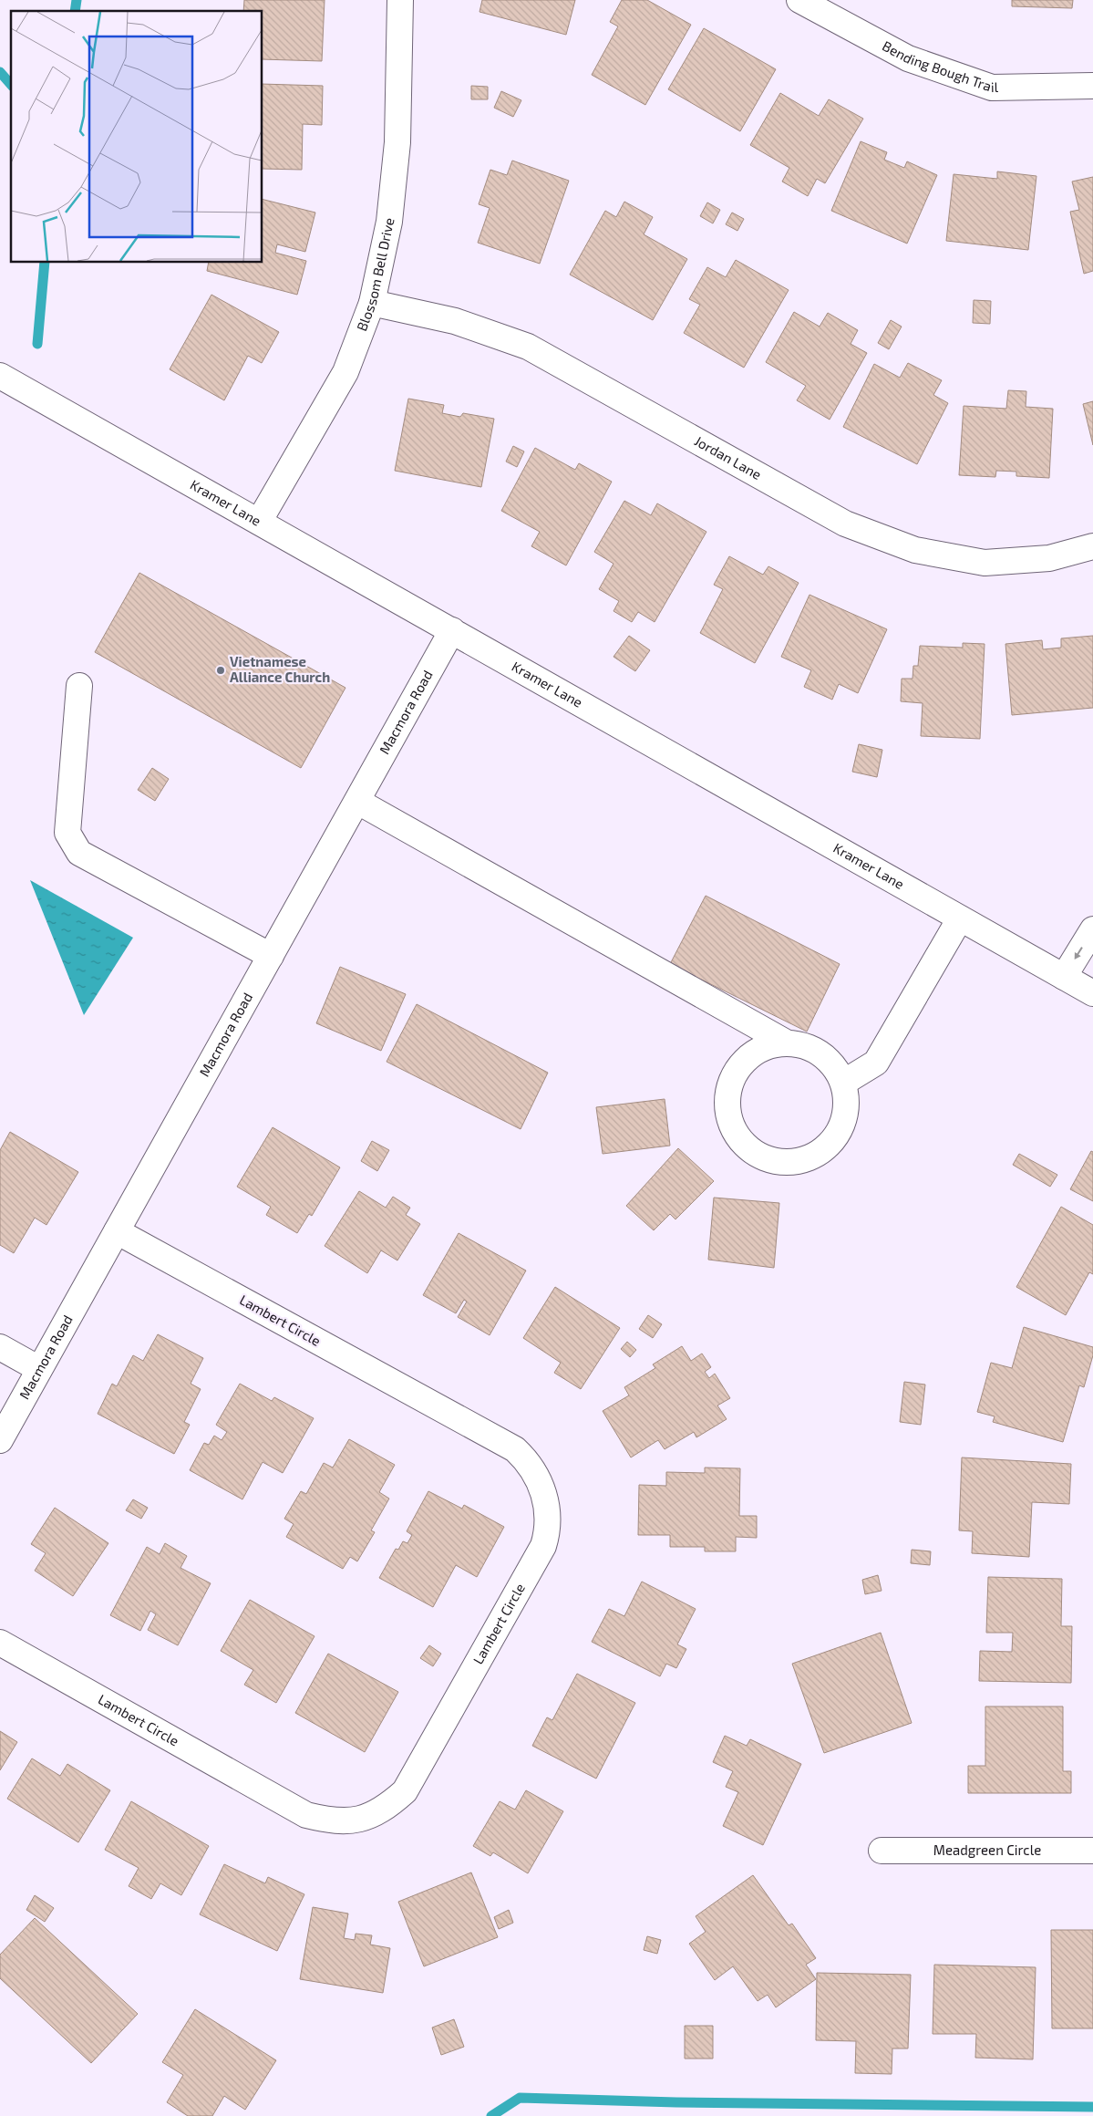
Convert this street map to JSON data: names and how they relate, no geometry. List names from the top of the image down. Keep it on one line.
{"streets":{"street":["Bending Bough Trail","Blossom Bell Drive","Jordan Lane","Kramer Lane","Macmora Road","Lambert Circle","Meadgreen Circle"]},"crossings":[["Blossom Bell Drive","Jordan Lane"],["Blossom Bell Drive","Kramer Lane"],["Kramer Lane","Macmora Road"],["Macmora Road","Lambert Circle"]],"places":["Vietnamese Alliance Church"]}
